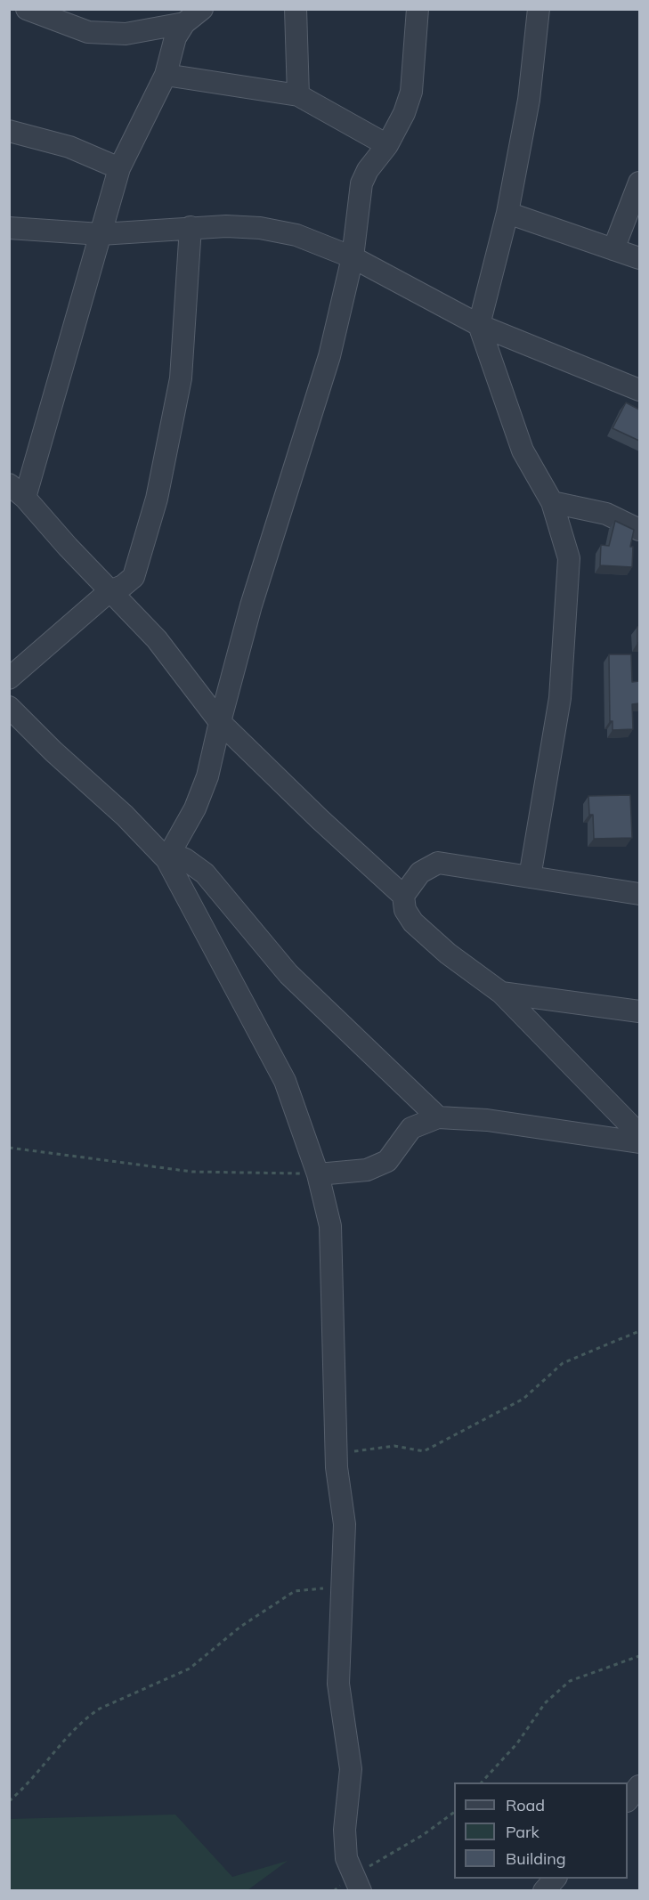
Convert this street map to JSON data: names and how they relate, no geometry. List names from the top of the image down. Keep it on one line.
{"legend":["Road","Park","Building"]}
